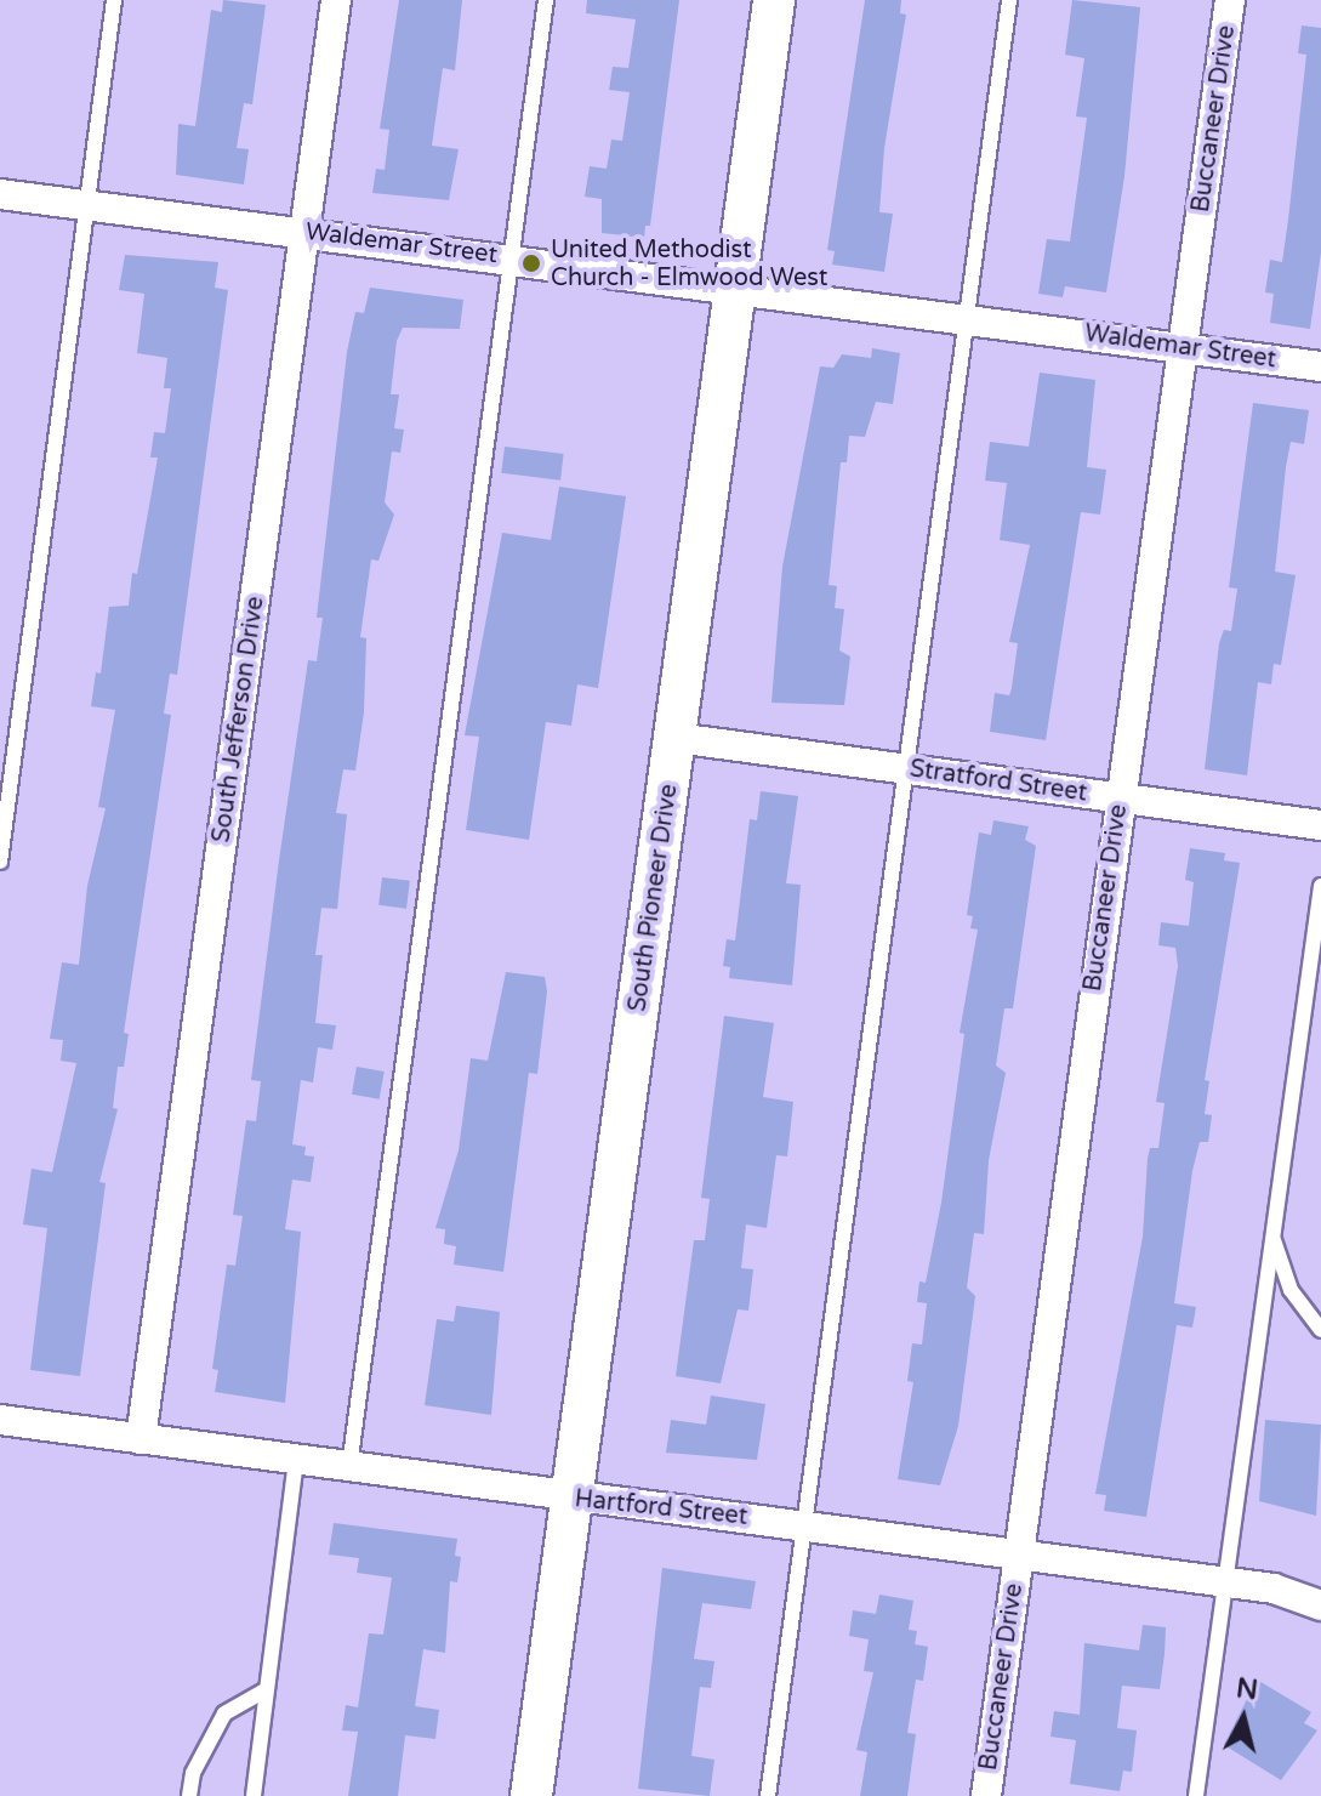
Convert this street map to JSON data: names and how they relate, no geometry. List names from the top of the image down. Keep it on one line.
{"streets":{"street":["Buccaneer Drive","Waldemar Street","South Jefferson Drive","Stratford Street","South Pioneer Drive","Hartford Street"]},"crossings":[["Buccaneer Drive","Waldemar Street"],["Buccaneer Drive","Stratford Street"],["Buccaneer Drive","Hartford Street"],["Waldemar Street","South Jefferson Drive"],["Waldemar Street","South Pioneer Drive"],["South Jefferson Drive","Hartford Street"],["Stratford Street","South Pioneer Drive"],["South Pioneer Drive","Hartford Street"]],"places":["United Methodist Church - Elmwood West"],"north":"top"}
